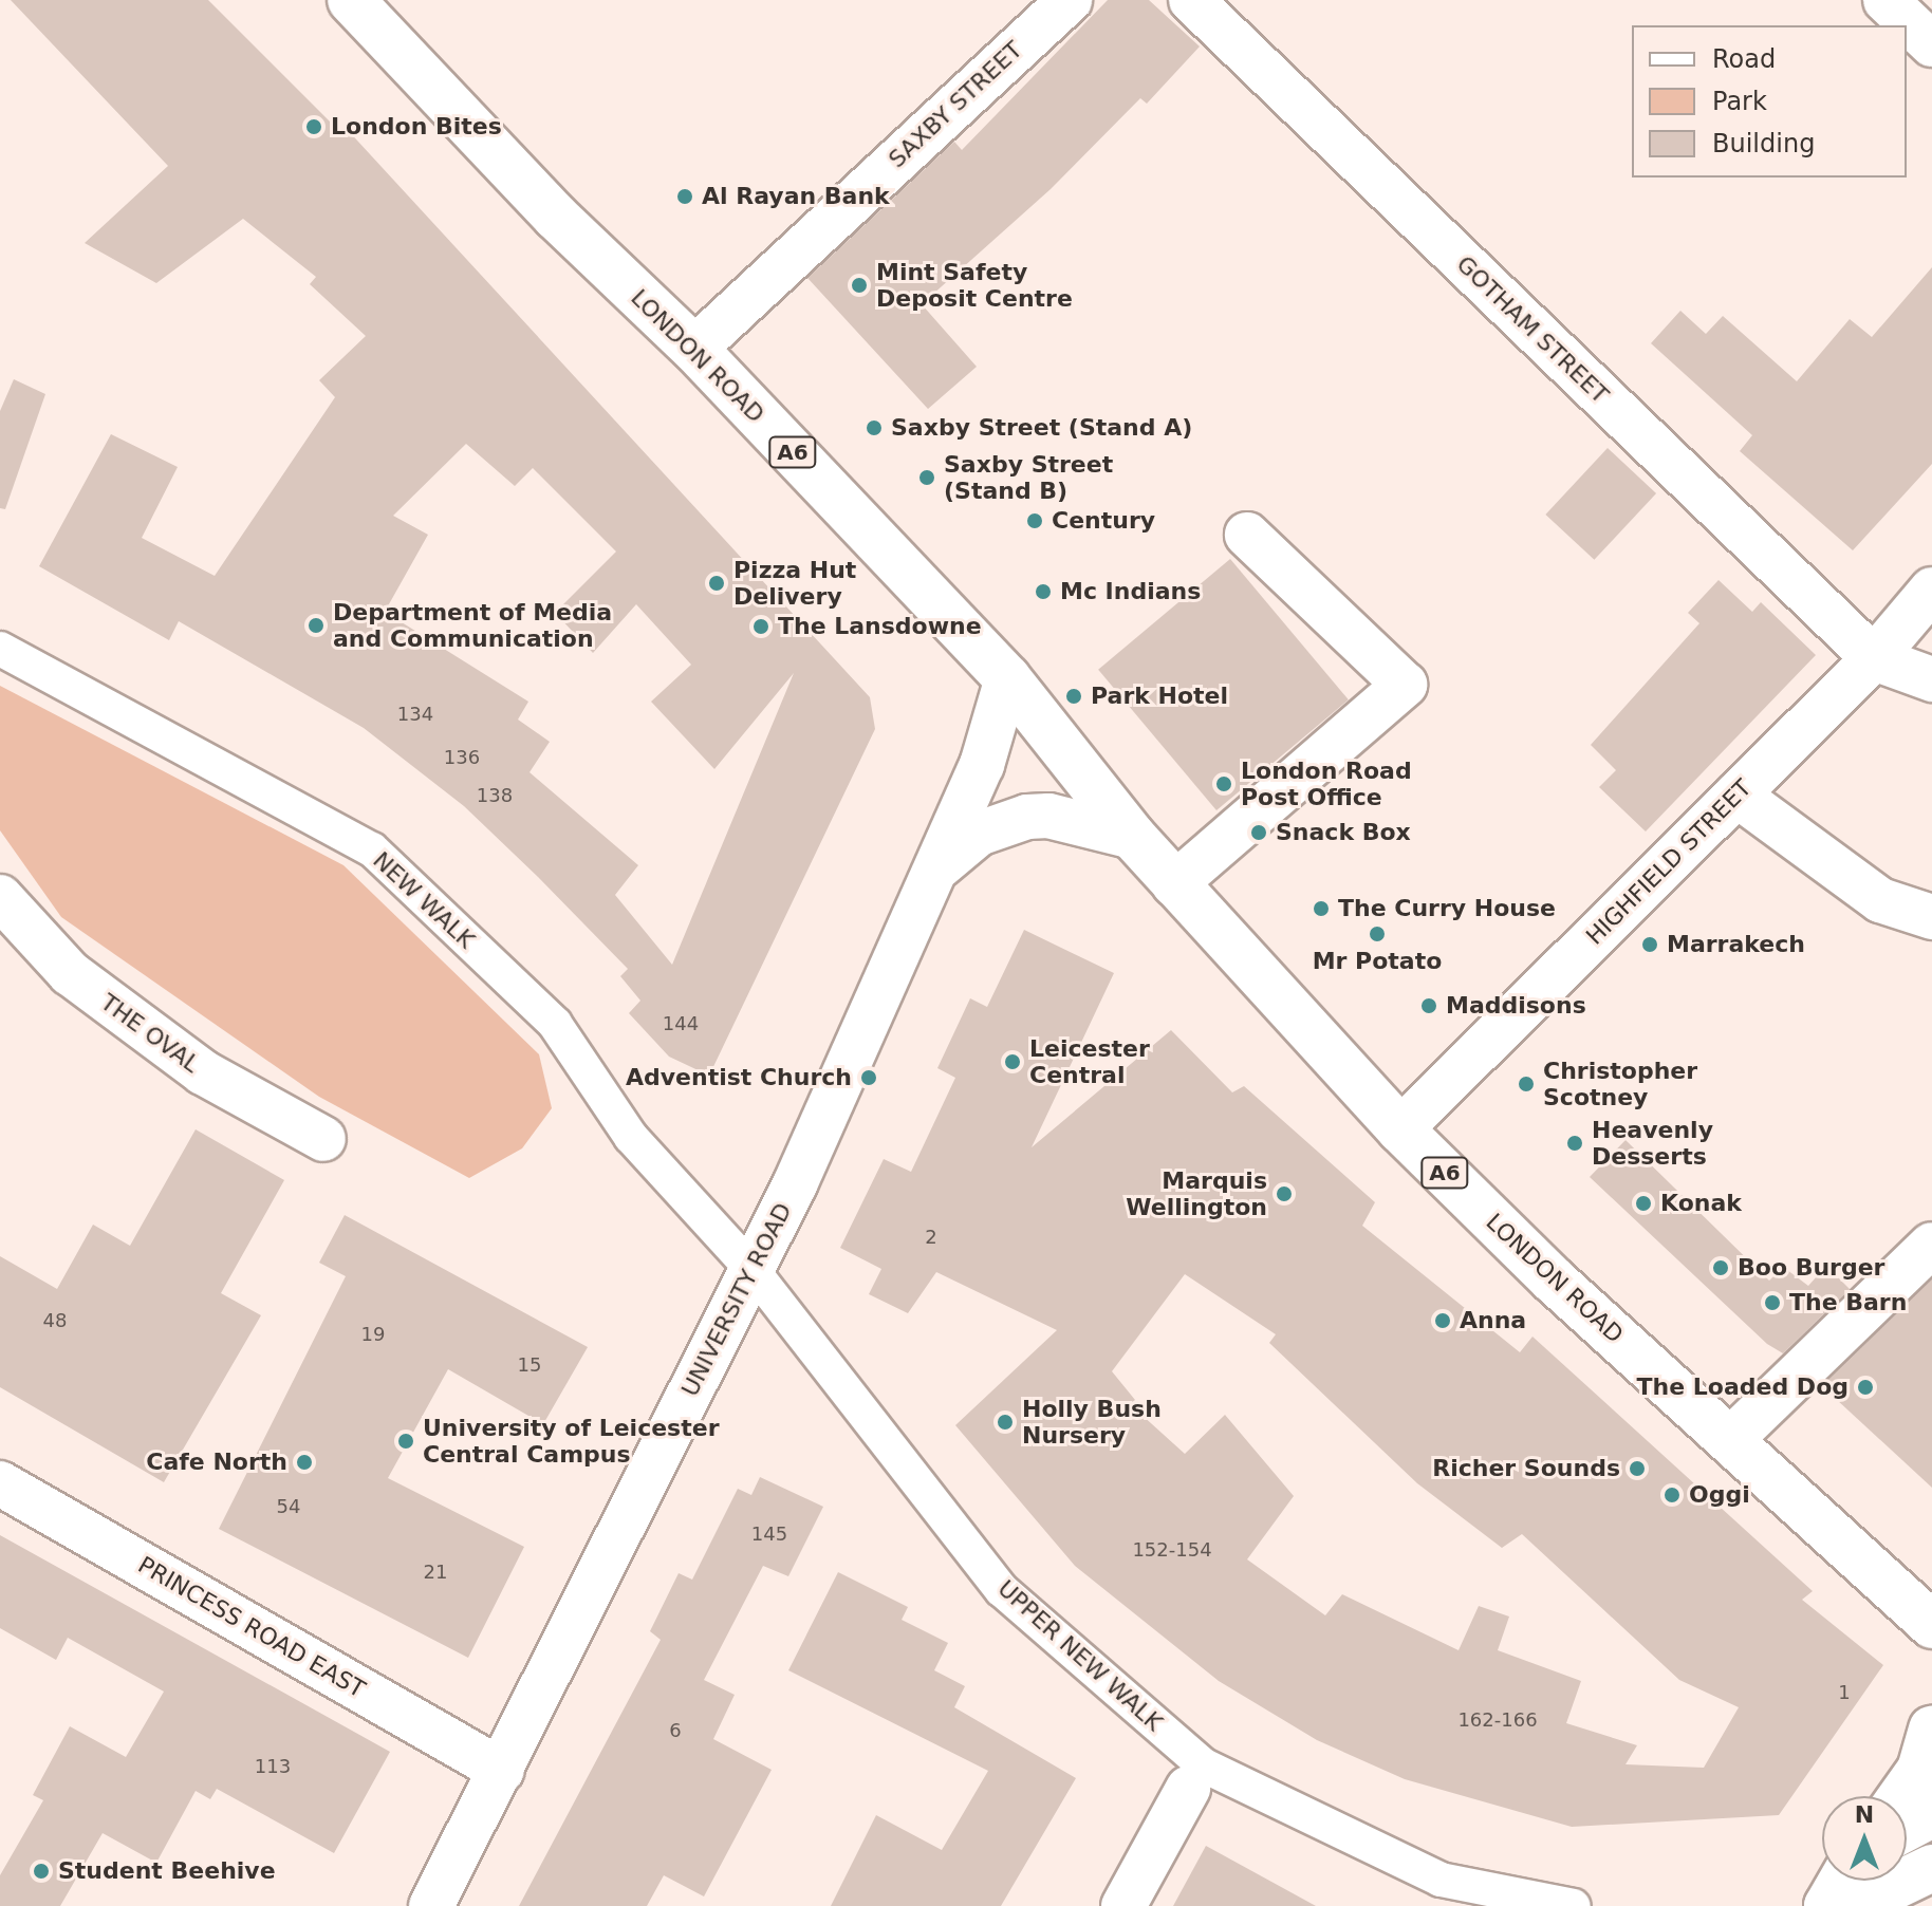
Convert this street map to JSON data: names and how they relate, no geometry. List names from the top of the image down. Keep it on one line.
{"streets":{"main road":["LONDON ROAD","A6"],"street":["SAXBY STREET","GOTHAM STREET","HIGHFIELD STREET","NEW WALK","THE OVAL","UNIVERSITY ROAD","PRINCESS ROAD EAST","UPPER NEW WALK"]},"crossings":[["SAXBY STREET","LONDON ROAD"],["GOTHAM STREET","HIGHFIELD STREET"],["LONDON ROAD","HIGHFIELD STREET"],["LONDON ROAD","UNIVERSITY ROAD"],["NEW WALK","UNIVERSITY ROAD"],["NEW WALK","UPPER NEW WALK"],["UNIVERSITY ROAD","PRINCESS ROAD EAST"],["UNIVERSITY ROAD","UPPER NEW WALK"]],"places":["London Bites","Al Rayan Bank","Mint Safety Deposit Centre","Saxby Street (Stand A)","Saxby Street (Stand B)","Century","Pizza Hut Delivery","Mc Indians","Department of Media and Communication","The Lansdowne","Park Hotel","London Road Post Office","Snack Box","The Curry House","Mr Potato","Marrakech","Maddisons","Leicester Central","Adventist Church","Christopher Scotney","Heavenly Desserts","Marquis Wellington","Konak","Boo Burger","The Barn","Anna","The Loaded Dog","Holly Bush Nursery","University of Leicester Central Campus","Cafe North","Richer Sounds","Oggi","Student Beehive"],"house_numbers":["134","136","138","144","2","48","19","15","54","145","152-154","21","1","162-166","6","113"],"legend":["Road","Park","Building"],"north":"top"}
